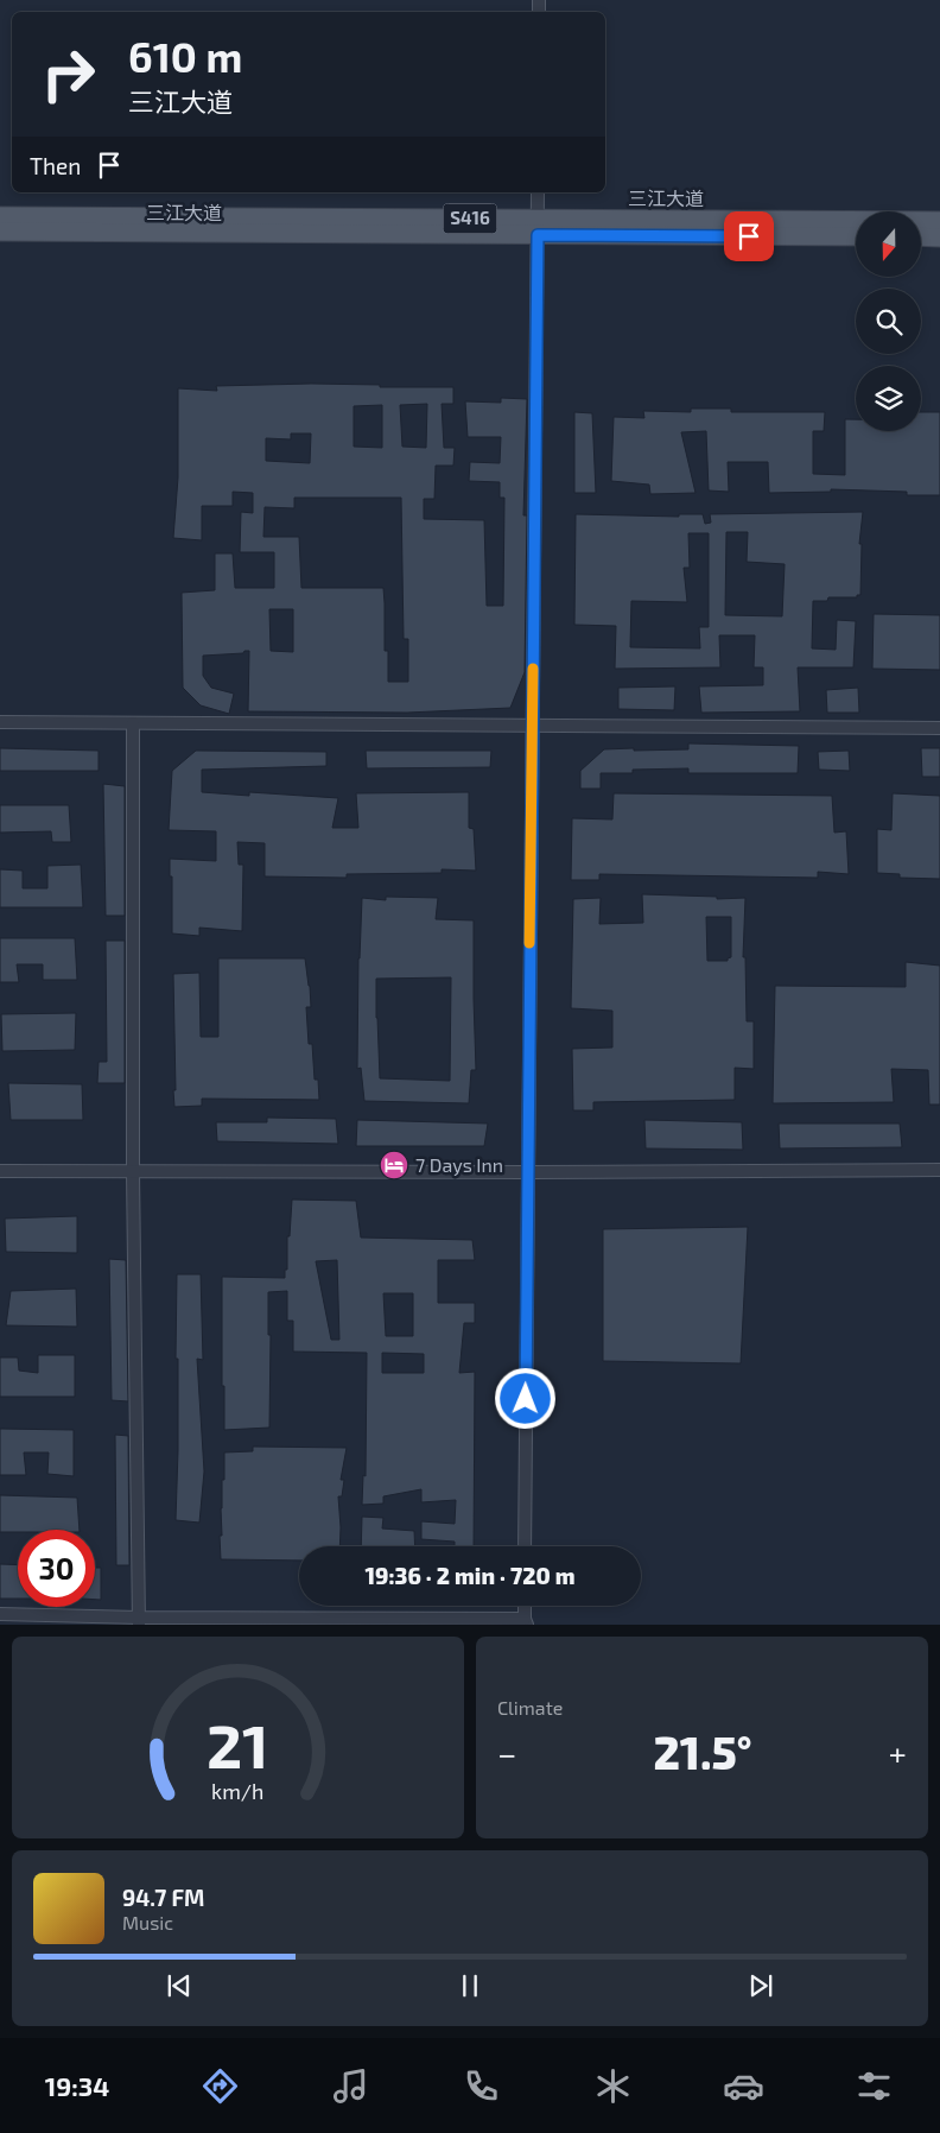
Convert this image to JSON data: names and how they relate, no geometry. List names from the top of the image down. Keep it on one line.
{"streets":{"main road":["三江大道","S416"]},"places":{"hotel":["7 Days Inn"]},"north":"bottom","page":{"turn":["610 m","三江大道"],"then":"Then","limit":"30","trip":"19:36 · 2 min · 720 m","tile":"Climate","heat":["−","21.5°","+"],"song":["94.7 FM","Music"],"tabs":"19:34","gauge":["21","km/h"]}}
